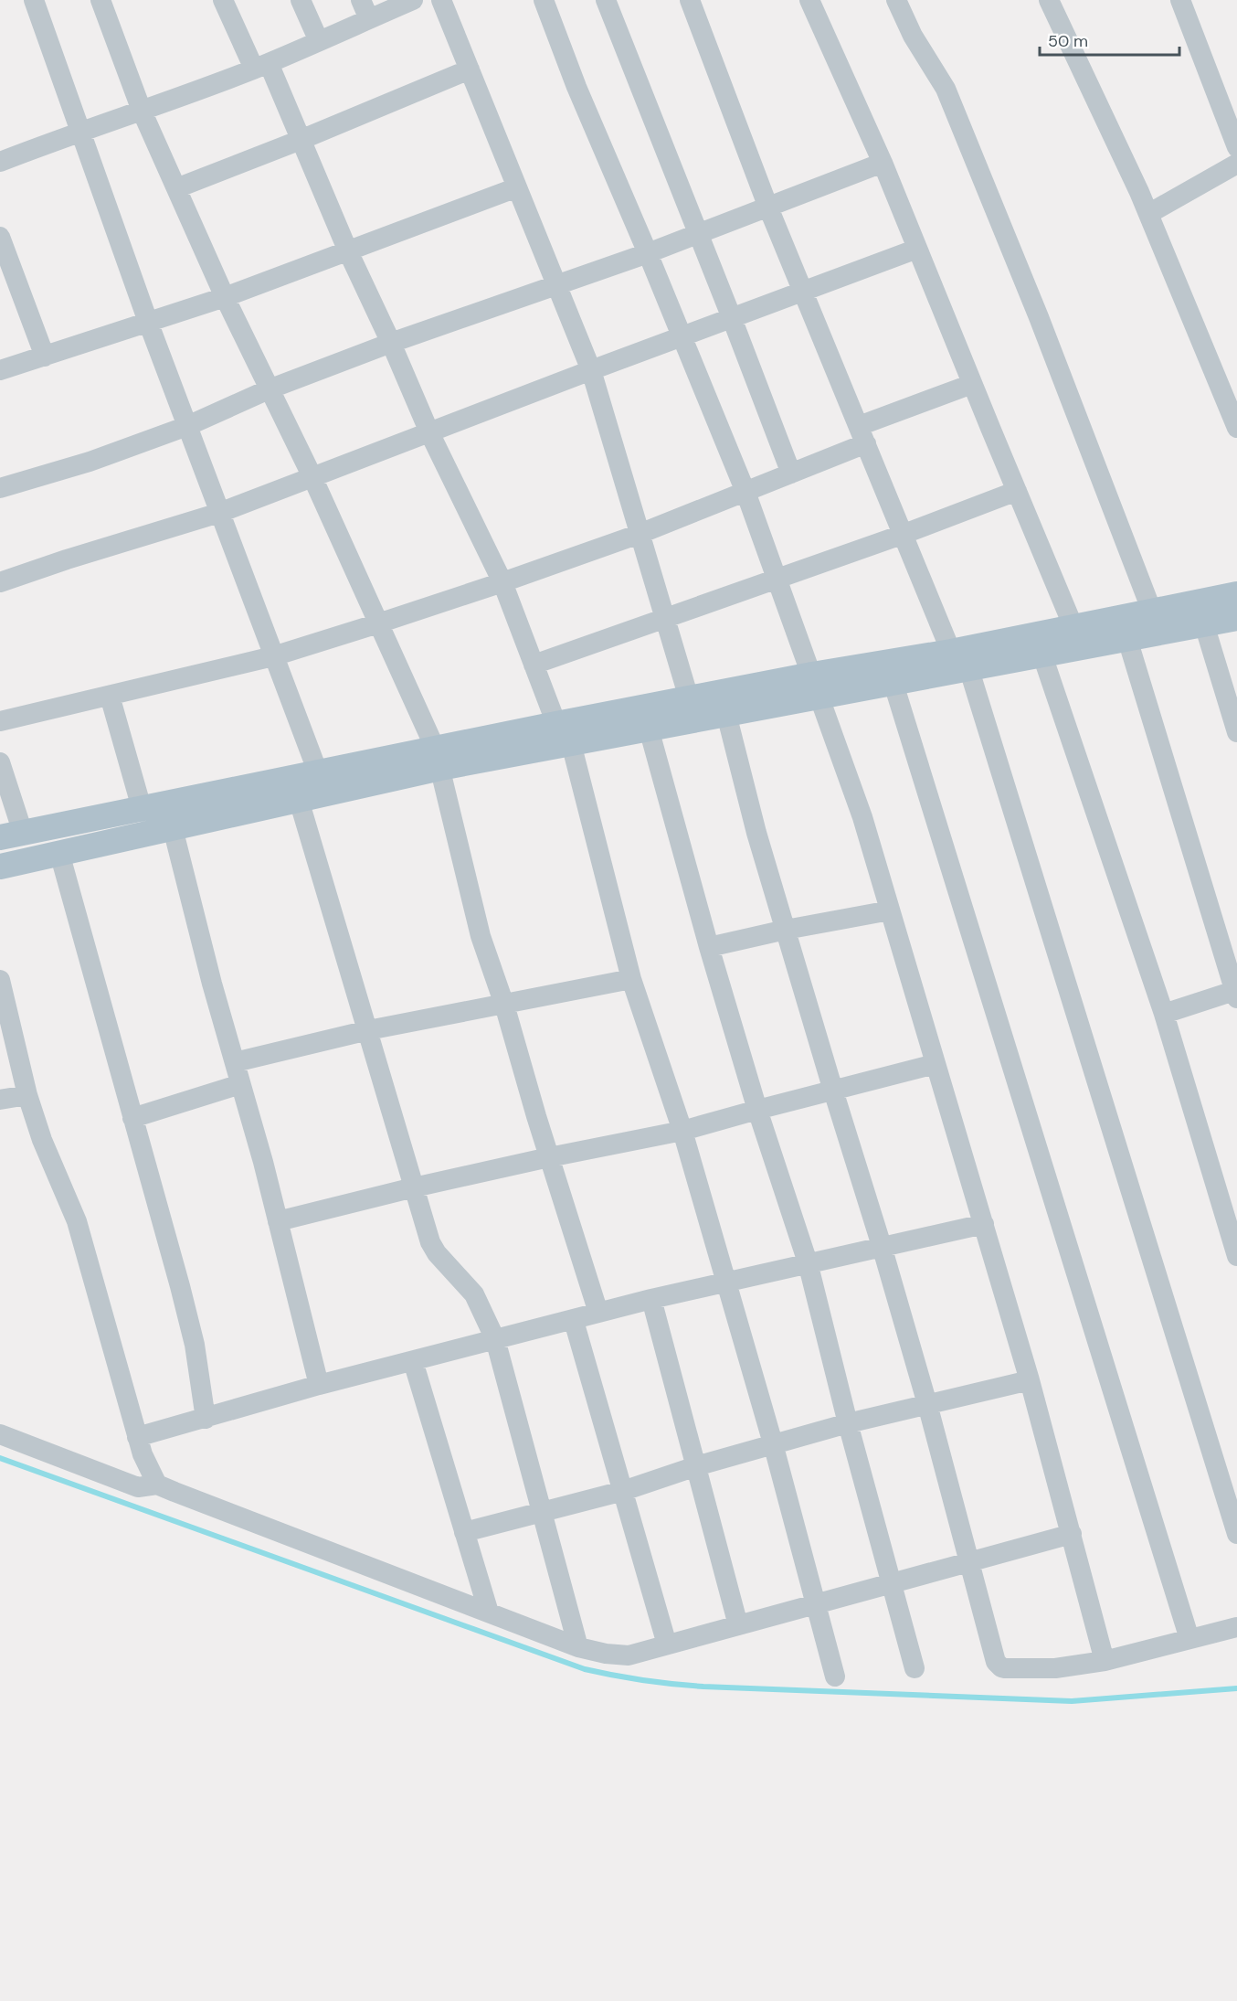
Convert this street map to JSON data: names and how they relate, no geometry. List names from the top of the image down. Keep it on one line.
{"scale_bar":"50 m"}
